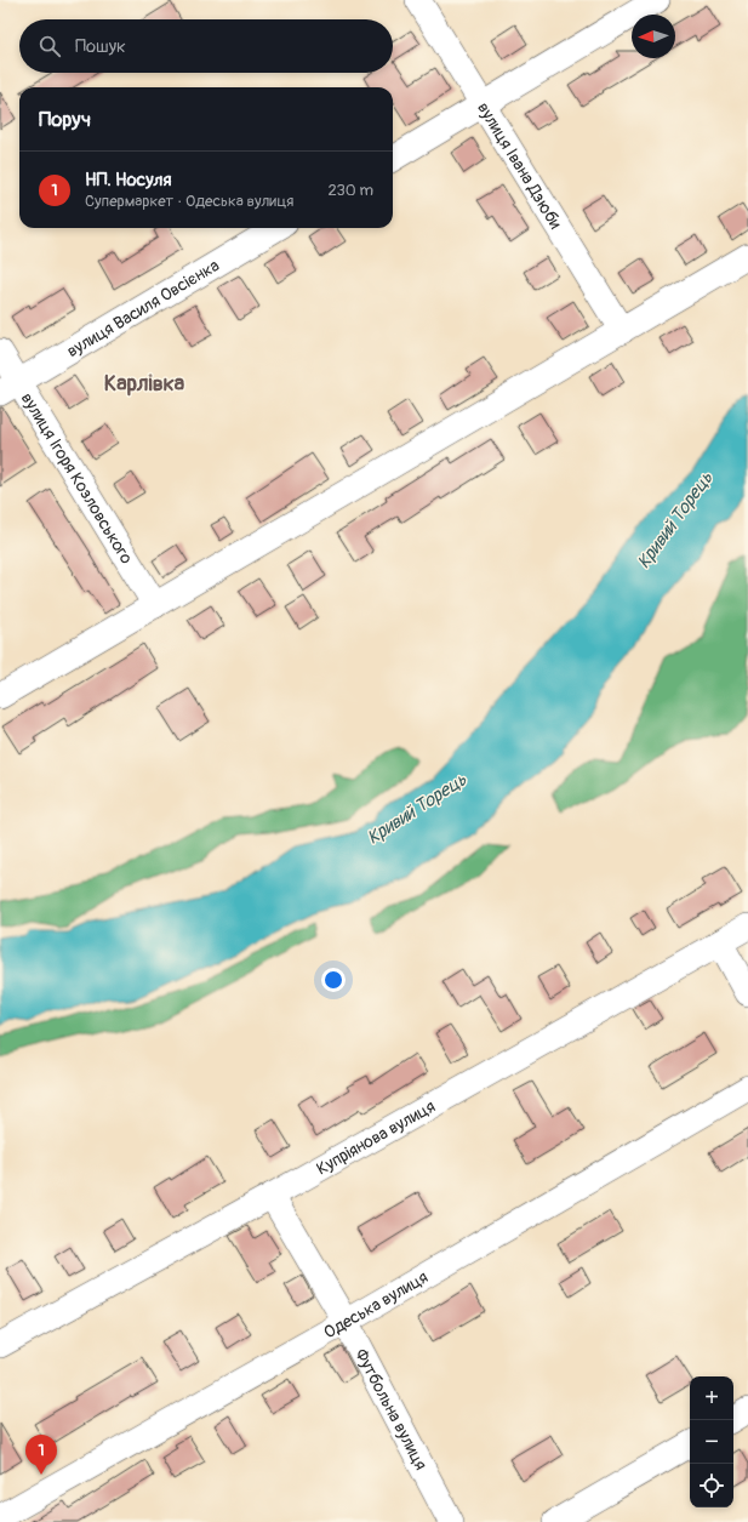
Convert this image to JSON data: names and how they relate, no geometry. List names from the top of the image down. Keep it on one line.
{"streets":{"street":["вулиця Івана Дзюби","вулиця Василя Овсієнка","вулиця Ігоря Козловського","Купріянова вулиця","Одеська вулиця","Футбольна вулиця"]},"crossings":[["вулиця Василя Овсієнка","вулиця Ігоря Козловського"],["Купріянова вулиця","Футбольна вулиця"],["Одеська вулиця","Футбольна вулиця"]],"districts":["Карлівка"],"water":["Кривий Торець"],"north":"left","page":{"search":"Пошук","heading":"Поруч","list":[{"mark":"1","name":"НП. Носуля","note":"Супермаркет · Одеська вулиця","value":"230 m"}],"map_buttons":["+","−"],"pins":"1"}}
